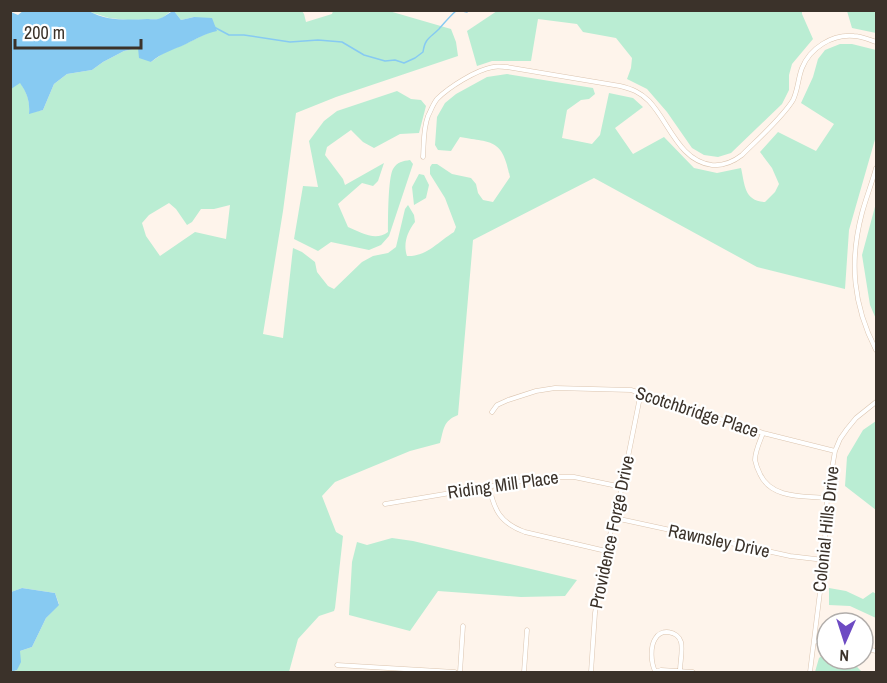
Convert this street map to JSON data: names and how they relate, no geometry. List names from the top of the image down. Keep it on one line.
{"streets":{"street":["Scotchbridge Place","Riding Mill Place","Colonial Hills Drive","Providence Forge Drive","Rawnsley Drive"]},"crossings":[["Scotchbridge Place","Colonial Hills Drive"],["Scotchbridge Place","Providence Forge Drive"],["Riding Mill Place","Providence Forge Drive"],["Colonial Hills Drive","Rawnsley Drive"],["Providence Forge Drive","Rawnsley Drive"]],"scale_bar":"200 m","north":"bottom"}
